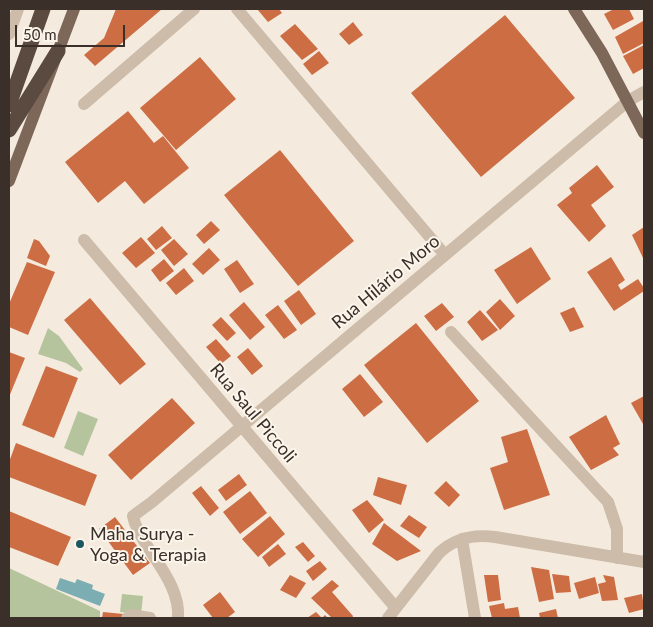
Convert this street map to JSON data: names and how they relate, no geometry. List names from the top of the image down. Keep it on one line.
{"streets":{"street":["Rua Hilário Moro","Rua Saul Piccoli"]},"crossings":[["Rua Hilário Moro","Rua Saul Piccoli"]],"places":["Maha Surya - Yoga & Terapia"],"scale_bar":"50 m"}
